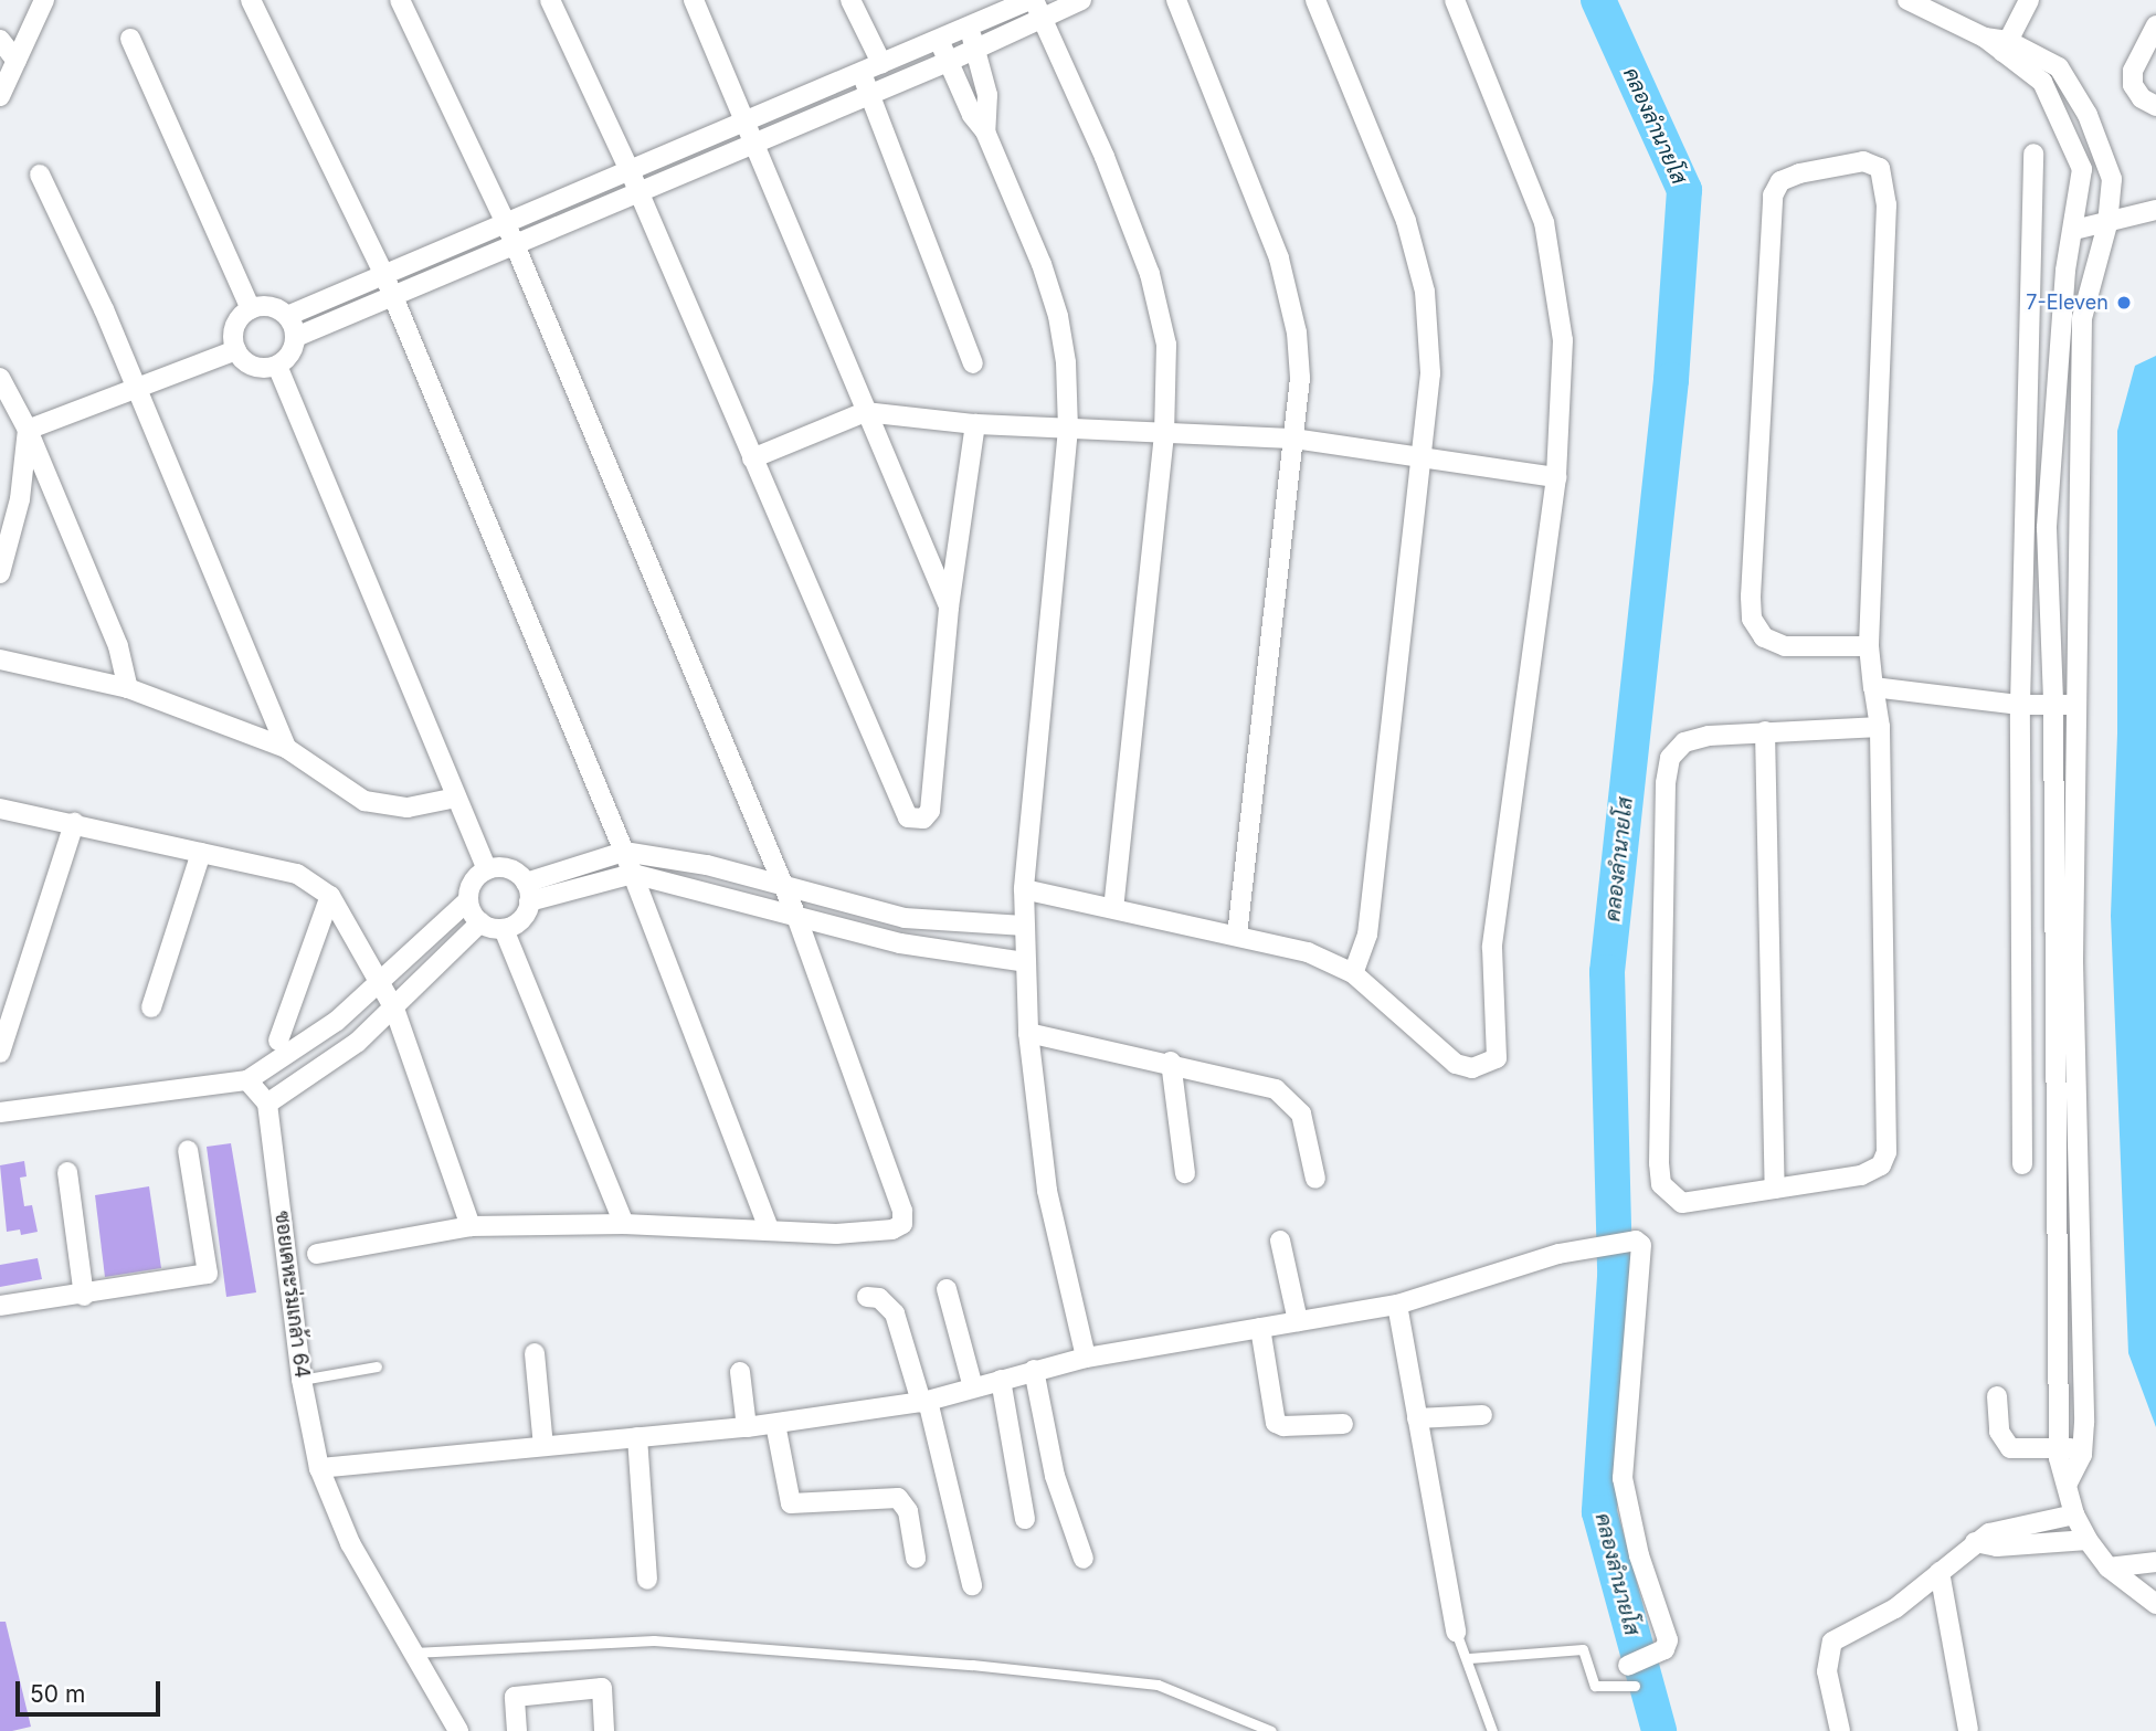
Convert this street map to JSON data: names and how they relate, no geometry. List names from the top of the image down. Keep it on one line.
{"streets":{"street":["ซอยเคหะร่มเกล้า 64"]},"water":["คลองลำนายโส"],"places":["7-Eleven"],"scale_bar":"50 m"}
